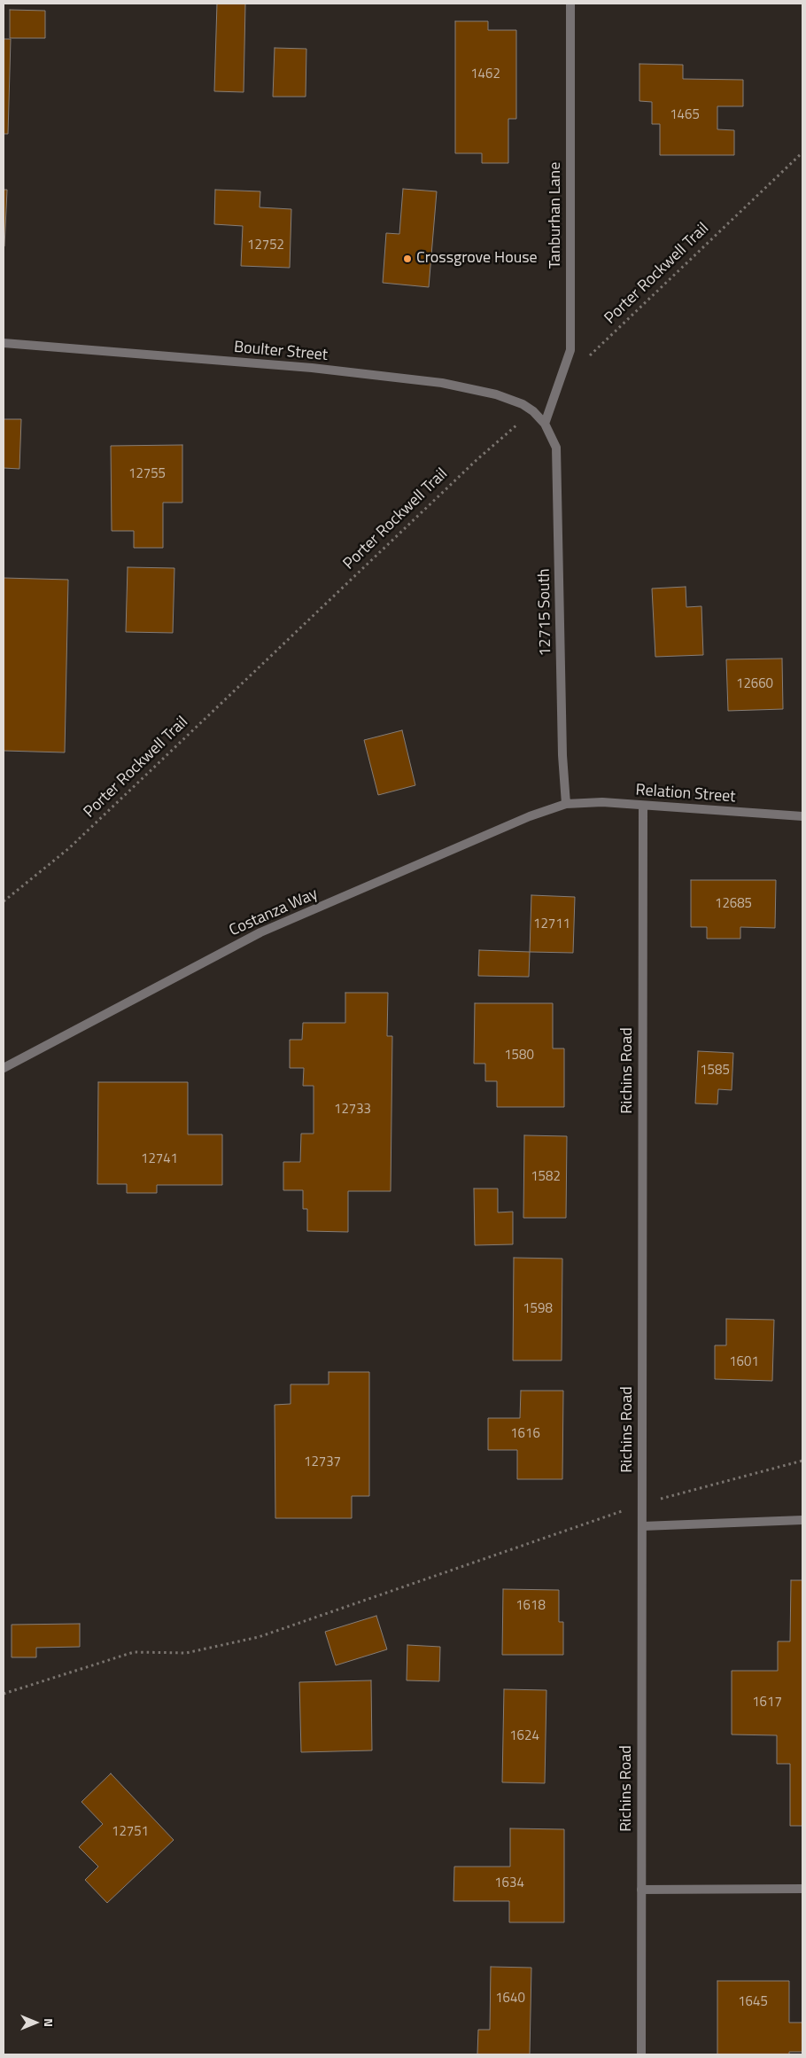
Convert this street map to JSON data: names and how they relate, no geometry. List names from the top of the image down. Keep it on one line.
{"streets":{"street":["Tanburhan Lane","Boulter Street","12715 South","Relation Street","Costanza Way","Richins Road"],"path":["Porter Rockwell Trail"]},"crossings":[["Tanburhan Lane","Boulter Street"],["Tanburhan Lane","12715 South"],["Porter Rockwell Trail","Boulter Street"],["Boulter Street","12715 South"],["12715 South","Relation Street"],["12715 South","Costanza Way"],["Relation Street","Costanza Way"],["Relation Street","Richins Road"]],"places":["Crossgrove House"],"house_numbers":["1462","1465","12752","12755","12660","12685","12711","1580","1585","12733","12741","1582","1598","1601","1616","12737","1618","1617","1624","12751","1634","1640","1645"],"north":"right"}
